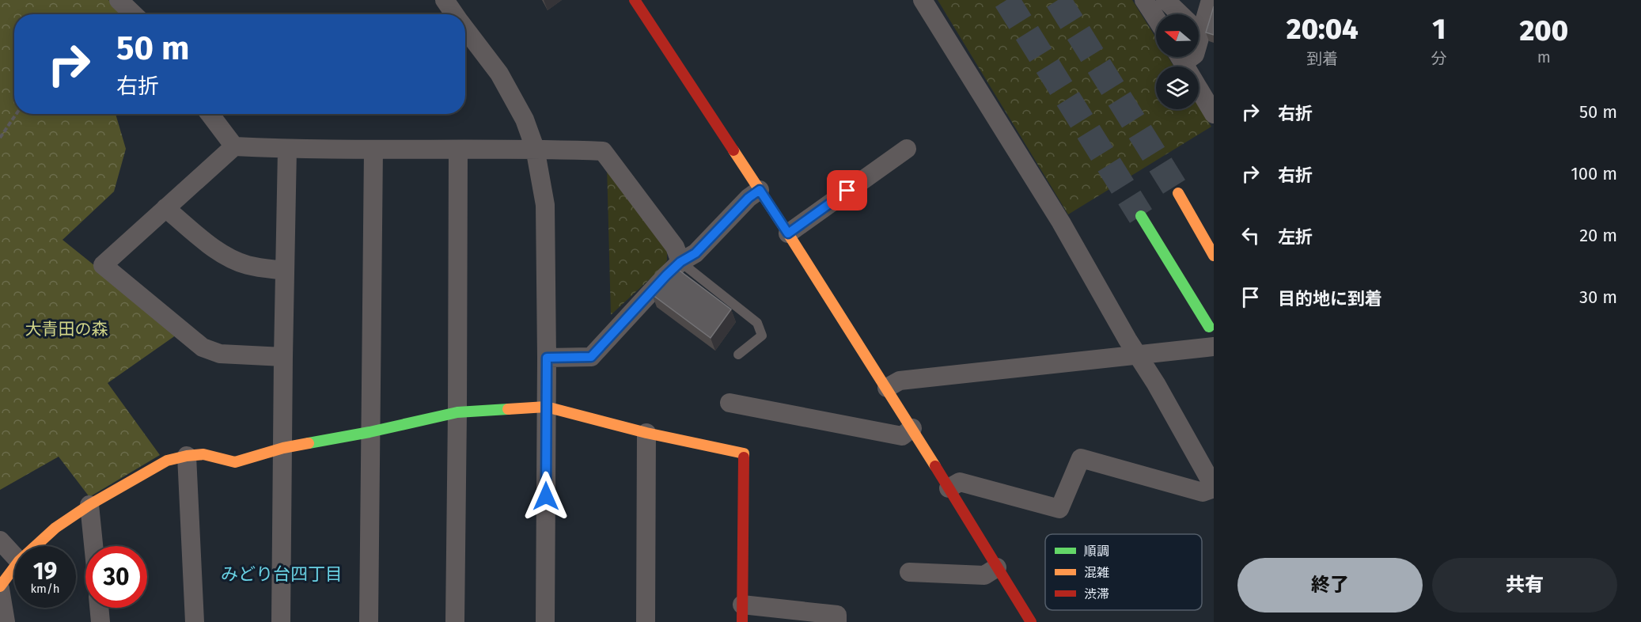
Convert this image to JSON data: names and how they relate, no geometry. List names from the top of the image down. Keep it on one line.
{"districts":["みどり台四丁目"],"parks":["大青田の森"],"legend":["順調","混雑","渋滞"],"north":"left","page":{"eta":["20:04","到着","1","分","200","m"],"turn":["50 m","右折"],"list":[{"name":"右折","value":"50 m"},{"name":"右折","value":"100 m"},{"name":"左折","value":"20 m"},{"name":"目的地に到着","value":"30 m"}],"speed":"19 km/h","limit":"30","buttons":["終了","共有"]}}
